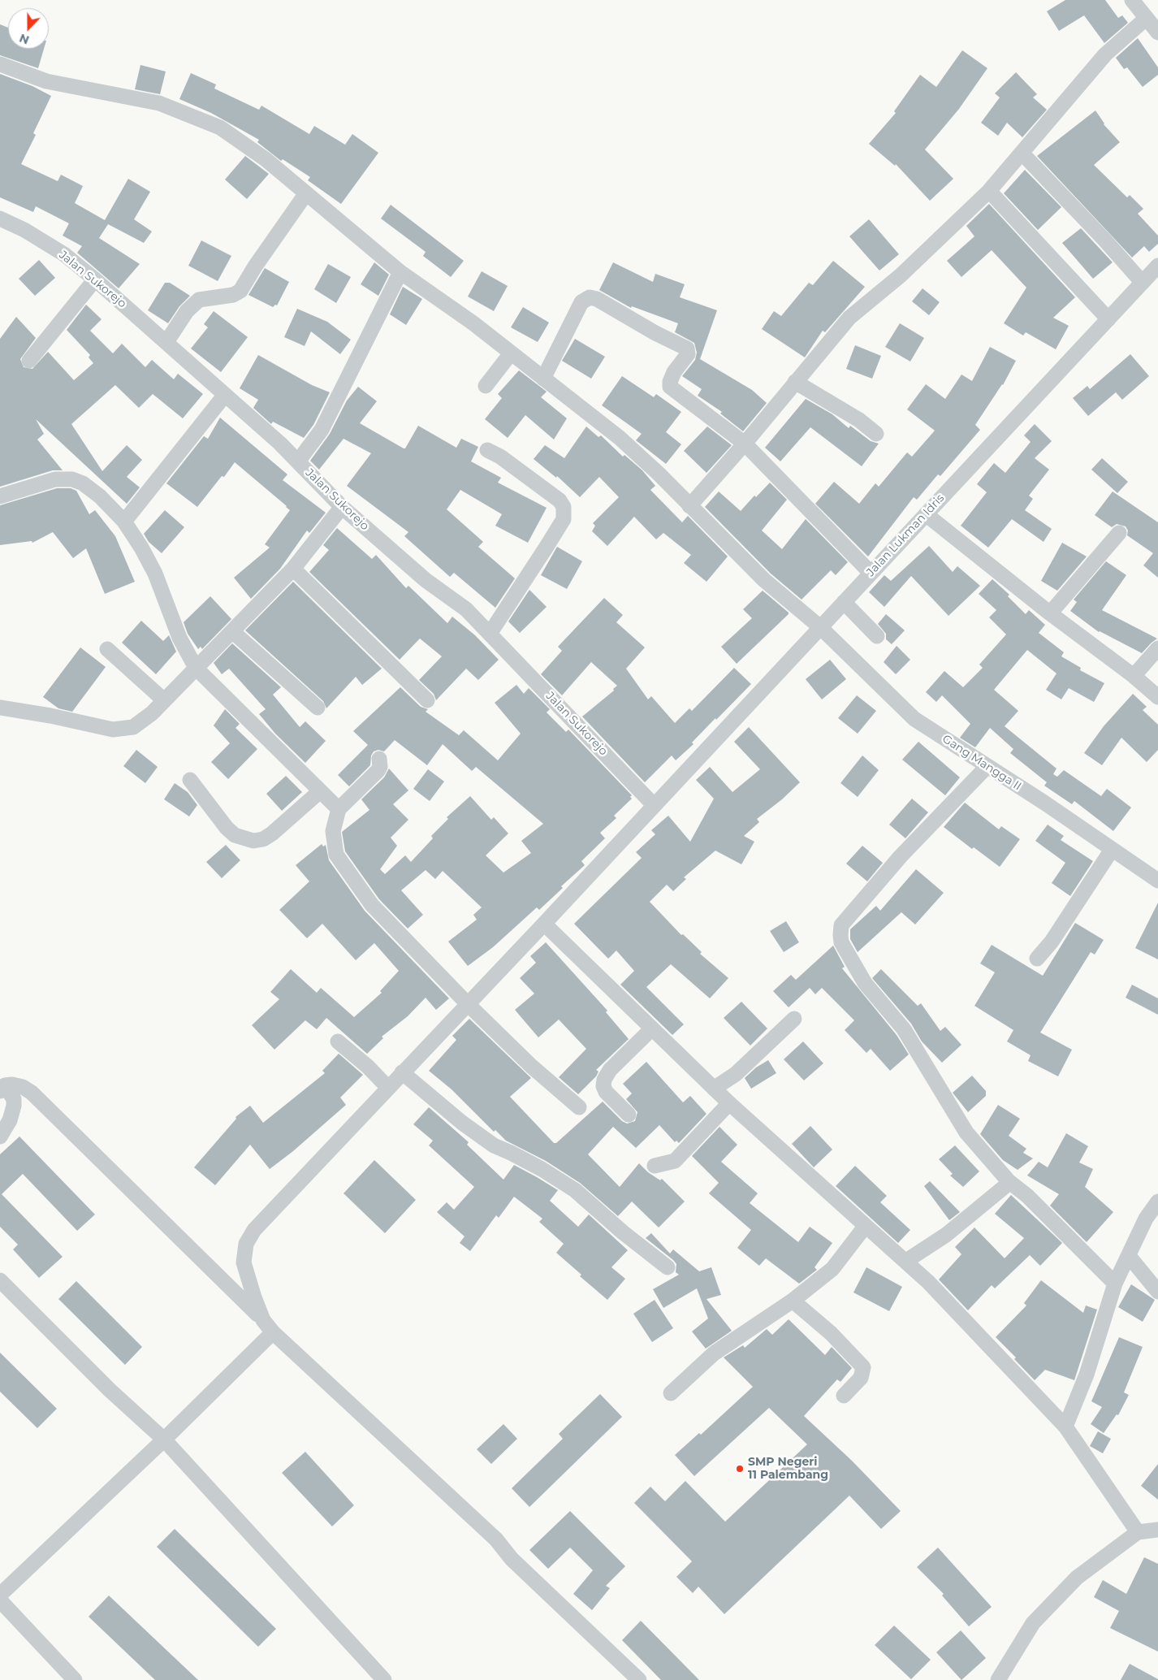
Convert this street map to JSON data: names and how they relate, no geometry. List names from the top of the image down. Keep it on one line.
{"streets":{"street":["Jalan Sukorejo","Jalan Lukman Idris","Gang Mangga II"]},"crossings":[["Jalan Sukorejo","Jalan Lukman Idris"],["Jalan Lukman Idris","Gang Mangga II"]],"places":["SMP Negeri 11 Palembang"],"north":"bottom"}
